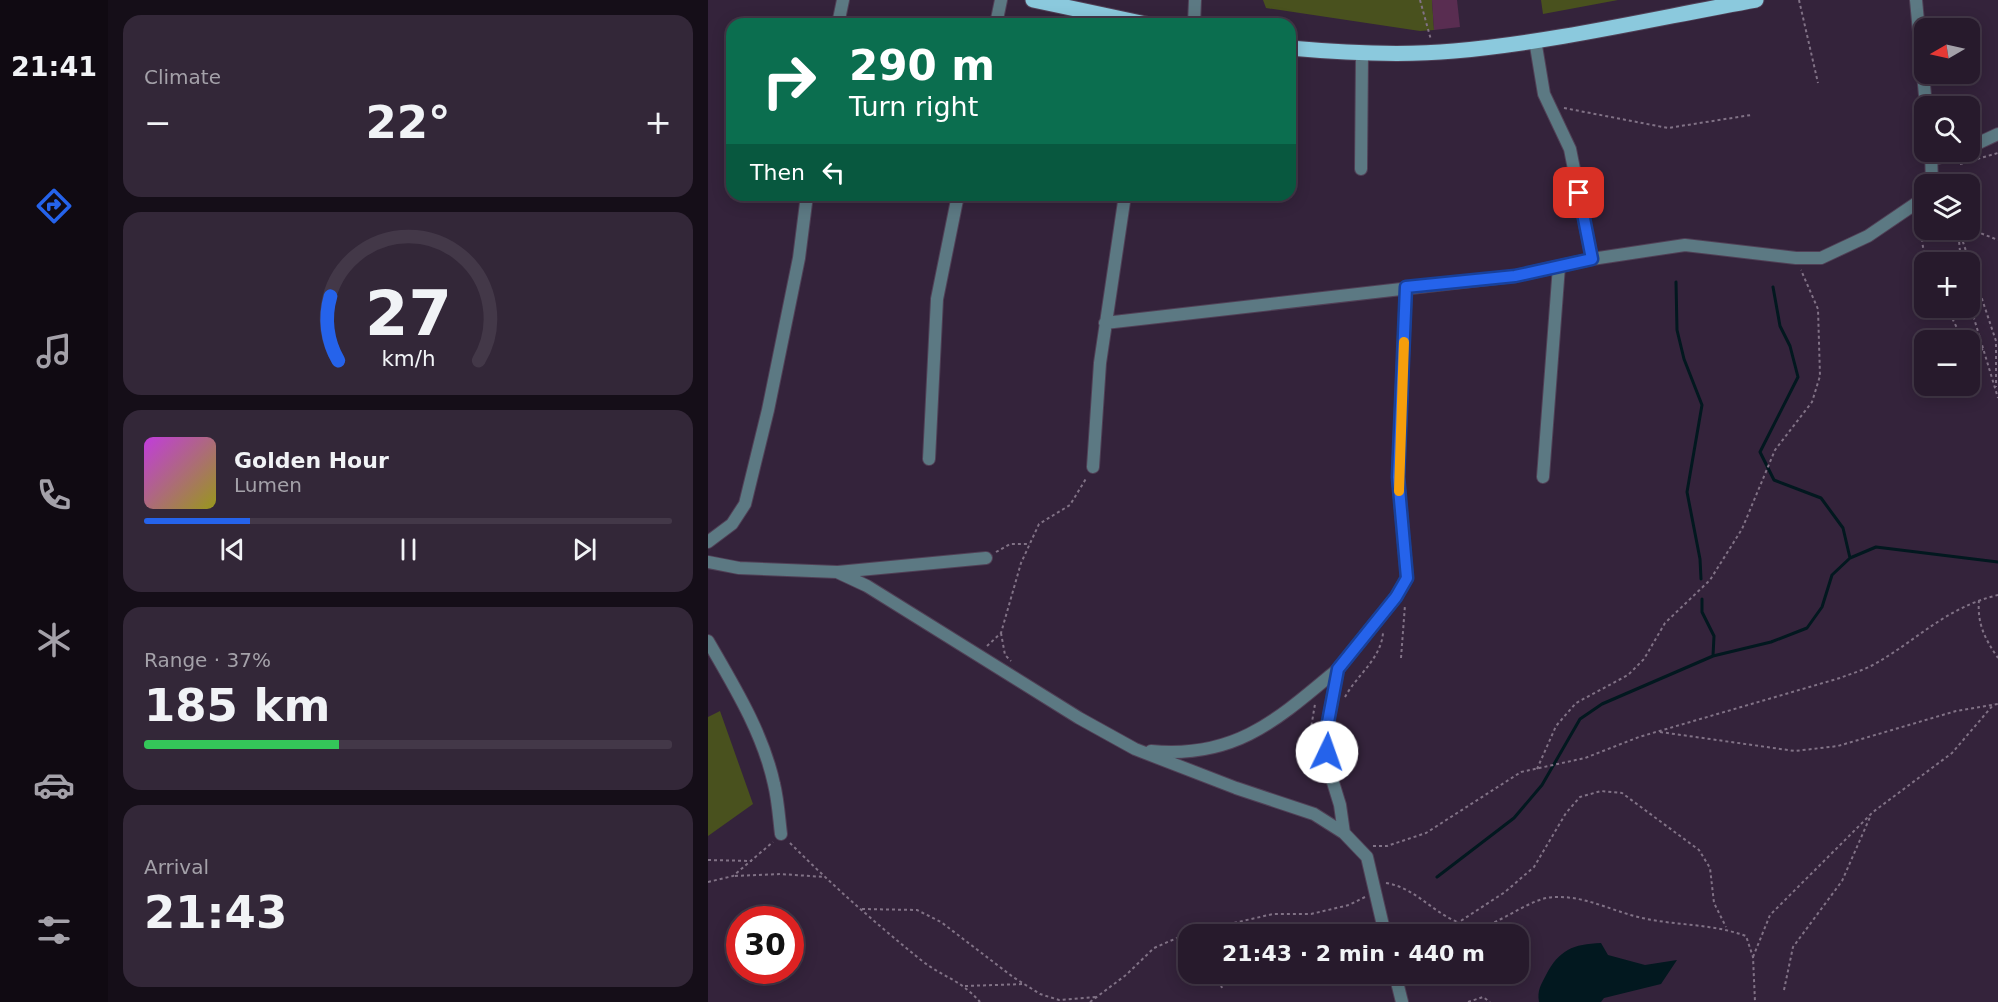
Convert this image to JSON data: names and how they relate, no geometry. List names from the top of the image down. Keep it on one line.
{"north":"left","page":{"tabs":"21:41","tile":["Climate",["Range · 37%","185 km"],["Arrival","21:43"]],"map_buttons":["+","−"],"turn":["290 m","Turn right"],"heat":["−","22°","+"],"then":"Then","song":["Golden Hour","Lumen"],"limit":"30","trip":"21:43 · 2 min · 440 m","gauge":["27","km/h"]}}
